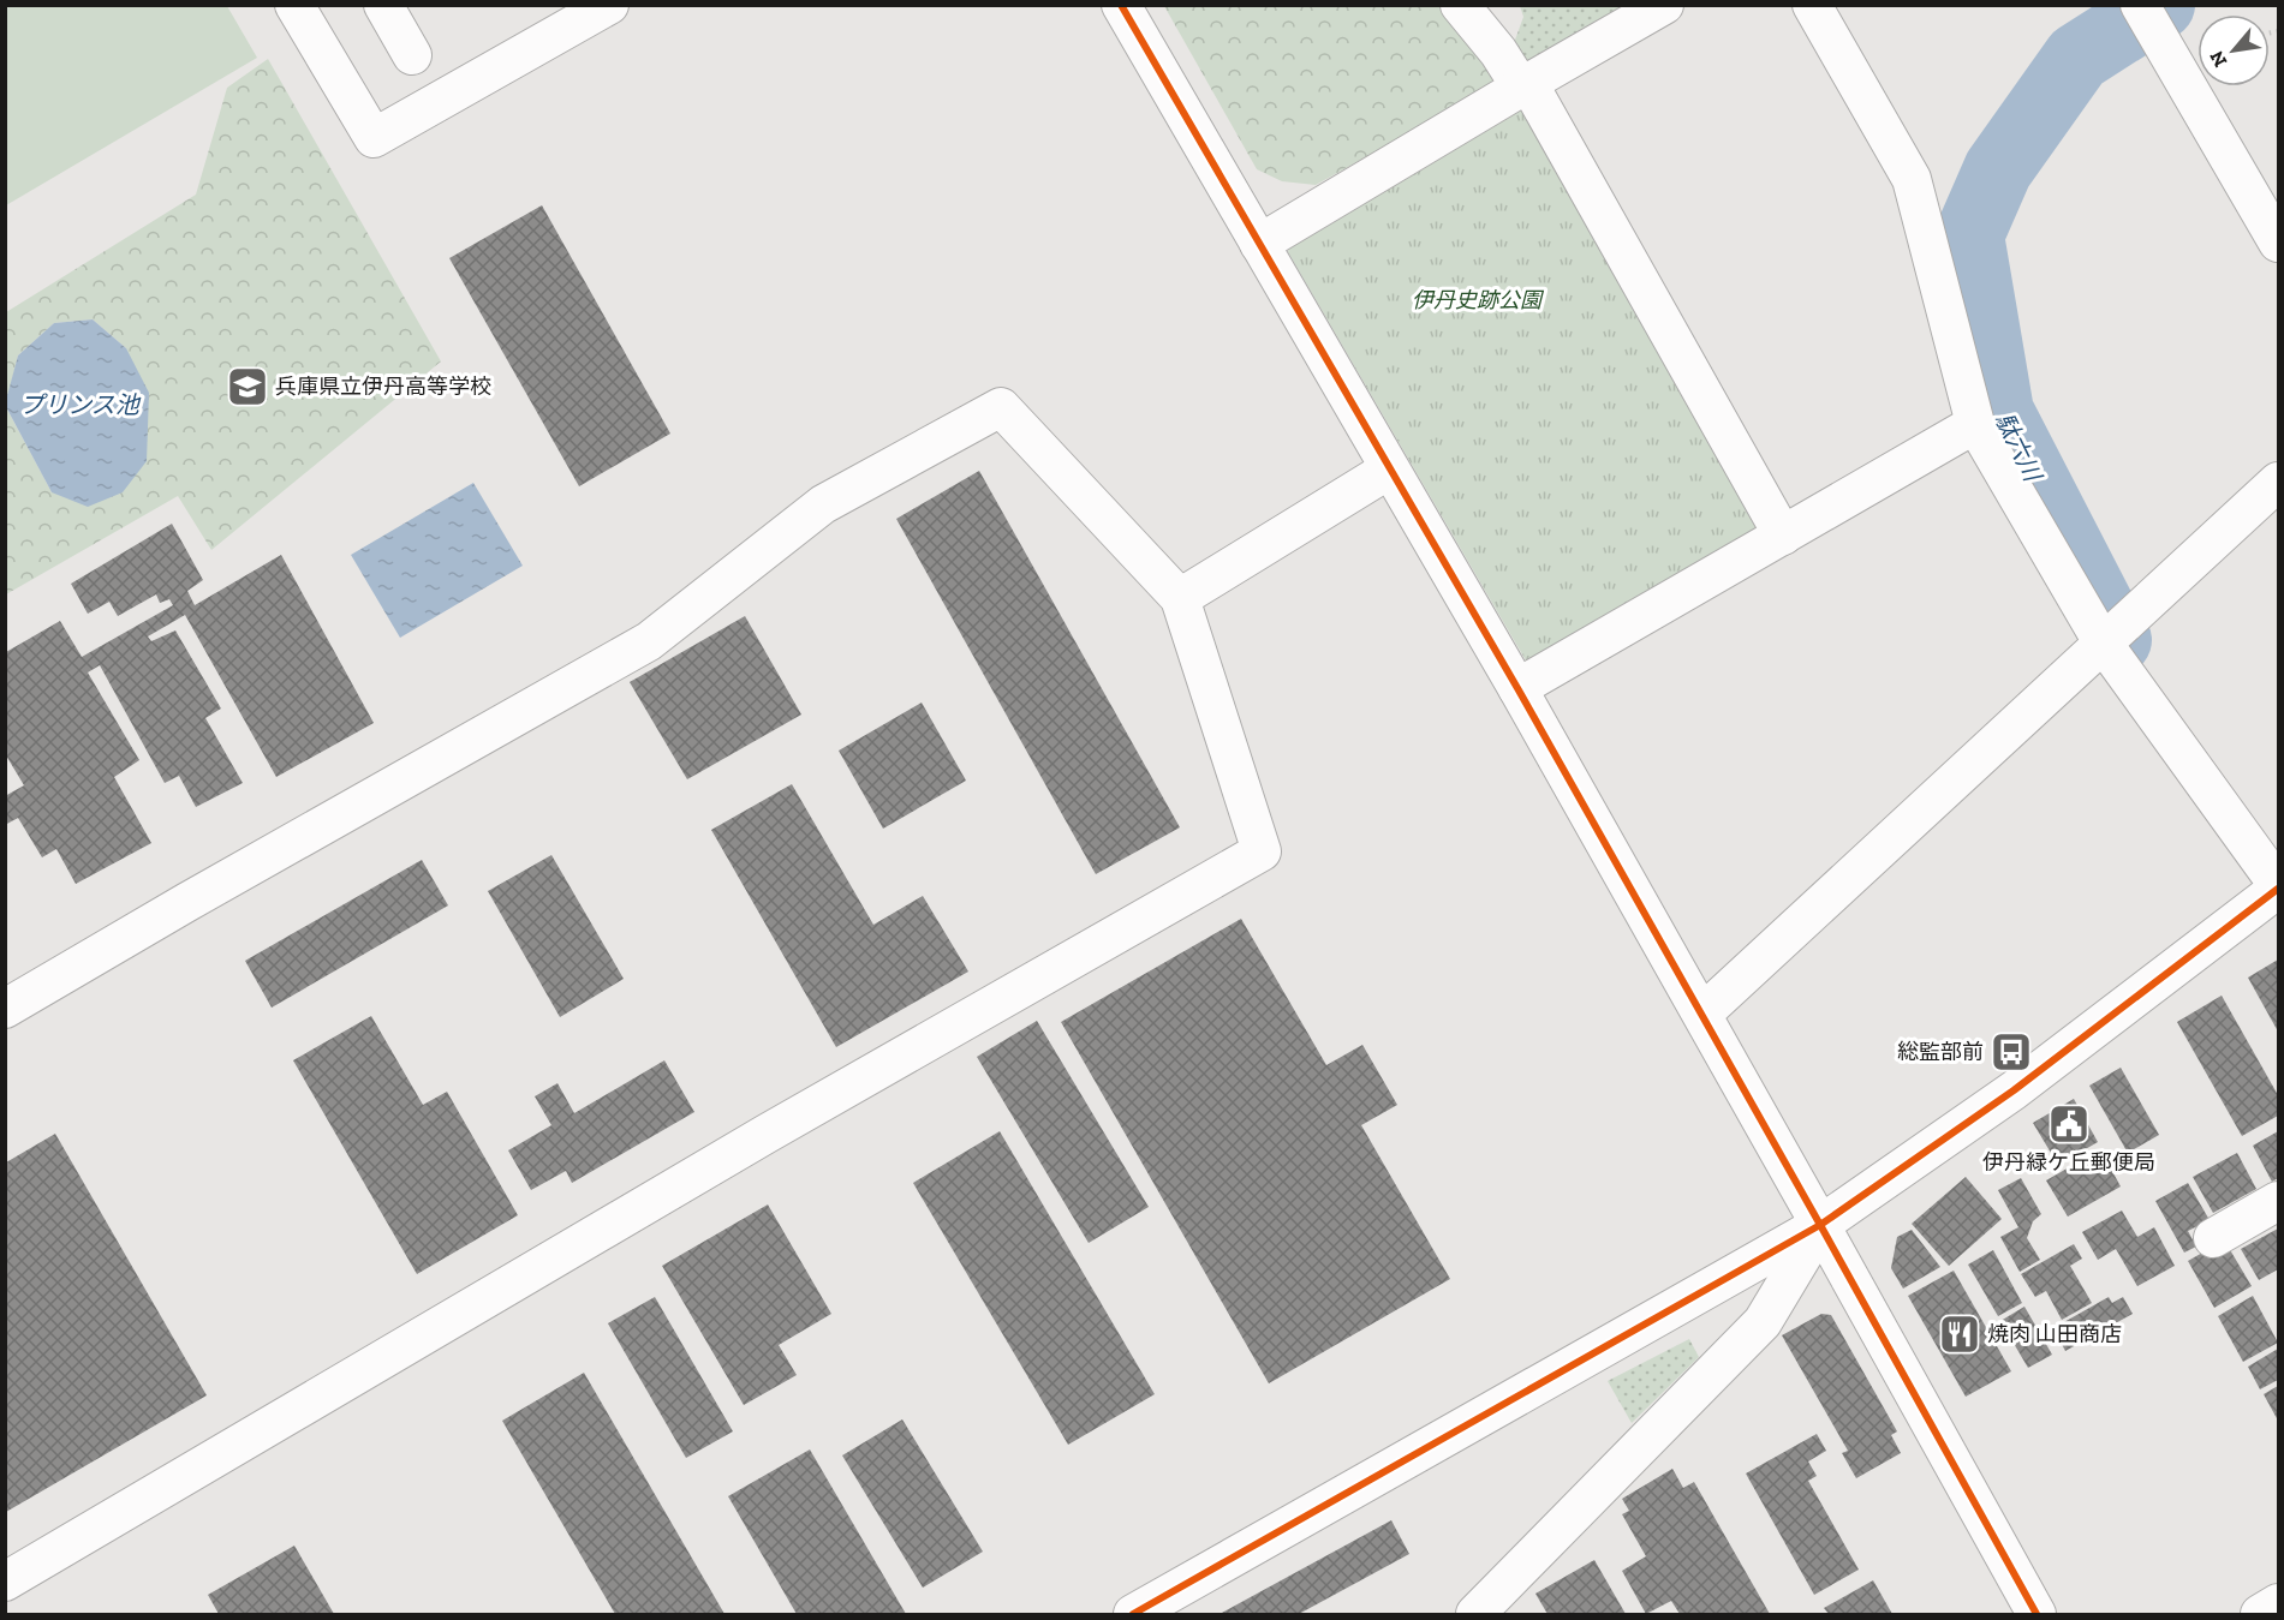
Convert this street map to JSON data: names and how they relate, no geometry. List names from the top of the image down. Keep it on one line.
{"water":["プリンス池","駄六川"],"parks":["伊丹史跡公園"],"places":{"school or university":["兵庫県立伊丹高等学校"],"bus stop":["総監部前"],"public building":["伊丹緑ケ丘郵便局"],"restaurant":["焼肉 山田商店"]},"north":"bottom left"}
